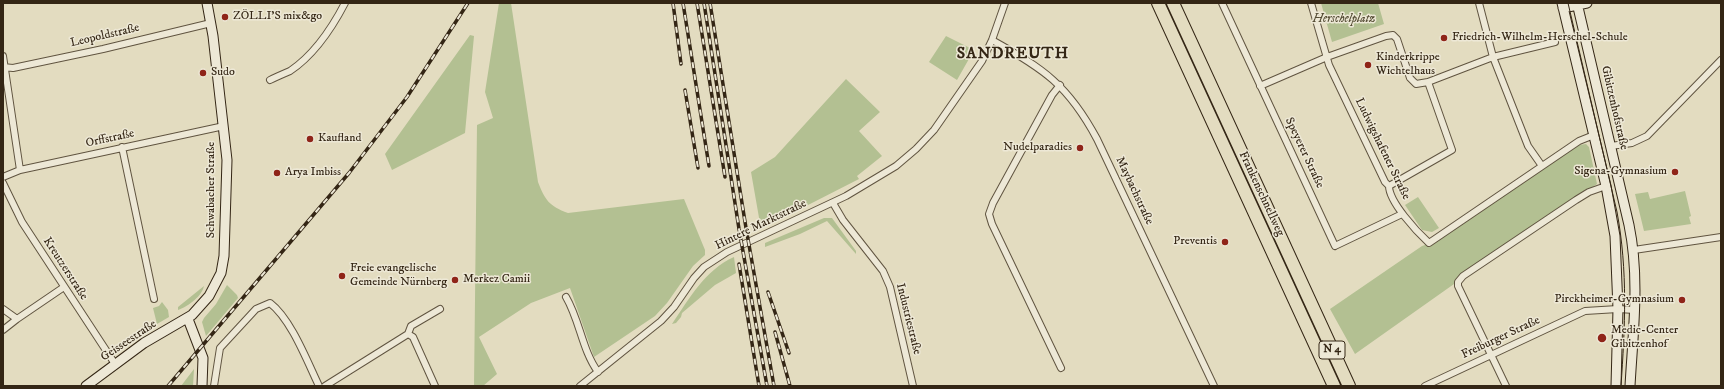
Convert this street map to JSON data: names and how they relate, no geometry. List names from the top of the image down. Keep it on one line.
{"streets":{"highway":["Frankenschnellweg","N 4"],"main road":["Gibitzenhofstraße","Schwabacher Straße","Geisseestraße"],"street":["Leopoldstraße","Orffstraße","Ludwigshafener Straße","Speyerer Straße","Maybachstraße","Hintere Marktstraße","Kreutzerstraße","Industriestraße","Freiburger Straße"]},"crossings":[["Leopoldstraße","Schwabacher Straße"],["Gibitzenhofstraße","Freiburger Straße"],["Orffstraße","Schwabacher Straße"],["Ludwigshafener Straße","Speyerer Straße"],["Schwabacher Straße","Geisseestraße"],["Maybachstraße","Hintere Marktstraße"],["Hintere Marktstraße","Industriestraße"],["Kreutzerstraße","Geisseestraße"]],"districts":["SANDREUTH"],"parks":["Herschelplatz"],"places":["ZÖLLI'S mix&go","Friedrich-Wilhelm-Herschel-Schule","Kinderkrippe Wichtelhaus","Sudo","Kaufland","Nudelparadies","Sigena-Gymnasium","Arya Imbiss","Preventis","Freie evangelische Gemeinde Nürnberg","Merkez Camii","Pirckheimer-Gymnasium","Medic-Center Gibitzenhof"]}
